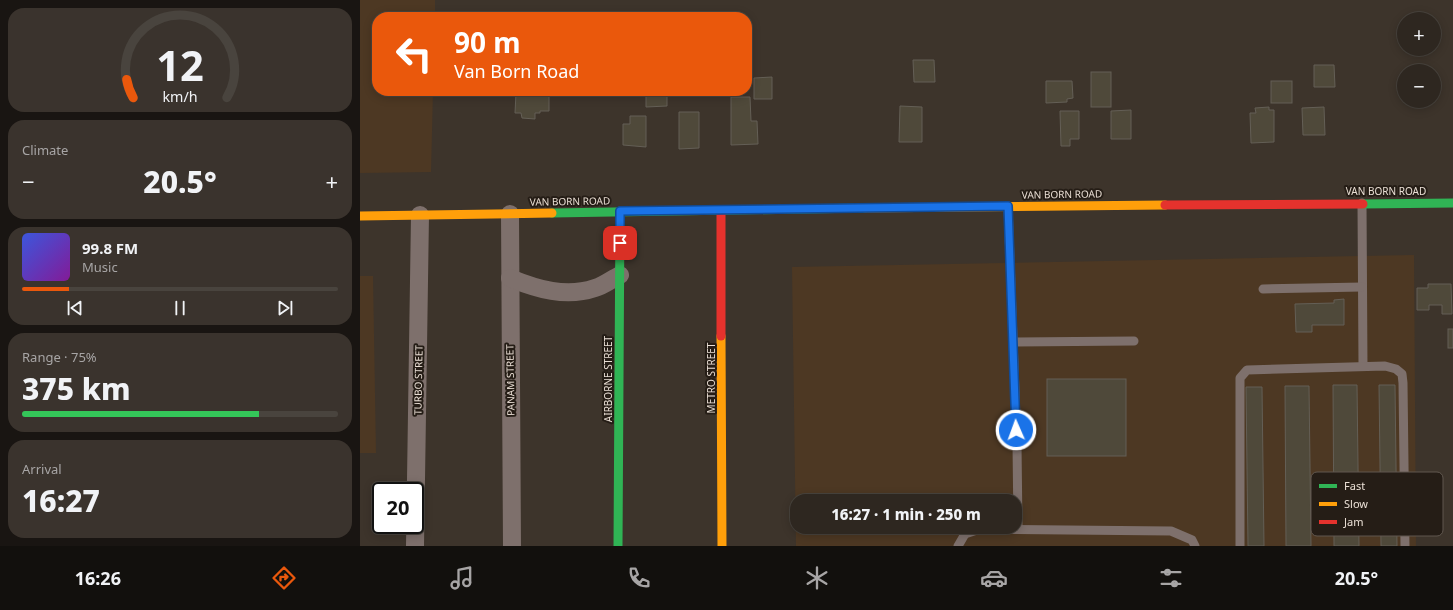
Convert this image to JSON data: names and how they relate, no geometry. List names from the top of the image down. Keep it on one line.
{"streets":{"main road":["VAN BORN ROAD","METRO STREET","AIRBORNE STREET"],"street":["TURBO STREET","PANAM STREET"]},"crossings":[["VAN BORN ROAD","METRO STREET"],["VAN BORN ROAD","AIRBORNE STREET"],["VAN BORN ROAD","TURBO STREET"],["VAN BORN ROAD","PANAM STREET"]],"legend":["Fast","Slow","Jam"],"page":{"map_buttons":["+","−"],"turn":["90 m","Van Born Road"],"tile":["Climate",["Range · 75%","375 km"],["Arrival","16:27"]],"heat":["−","20.5°","+"],"song":["99.8 FM","Music"],"limit":"20","trip":"16:27 · 1 min · 250 m","tabs":["16:26","20.5°"],"gauge":["12","km/h"]}}
